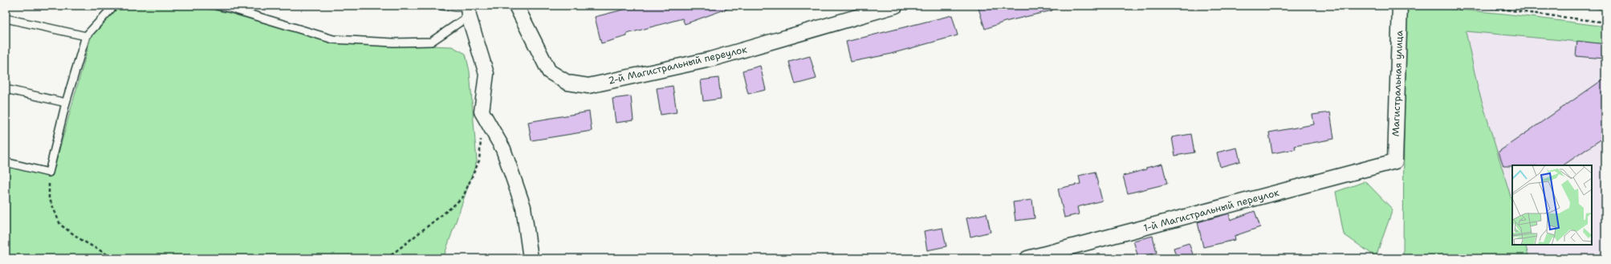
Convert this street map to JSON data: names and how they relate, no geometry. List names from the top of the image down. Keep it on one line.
{"streets":{"street":["2-й Магистральный переулок","Магистральная улица","1-й Магистральный переулок"]},"crossings":[["Магистральная улица","1-й Магистральный переулок"]]}
